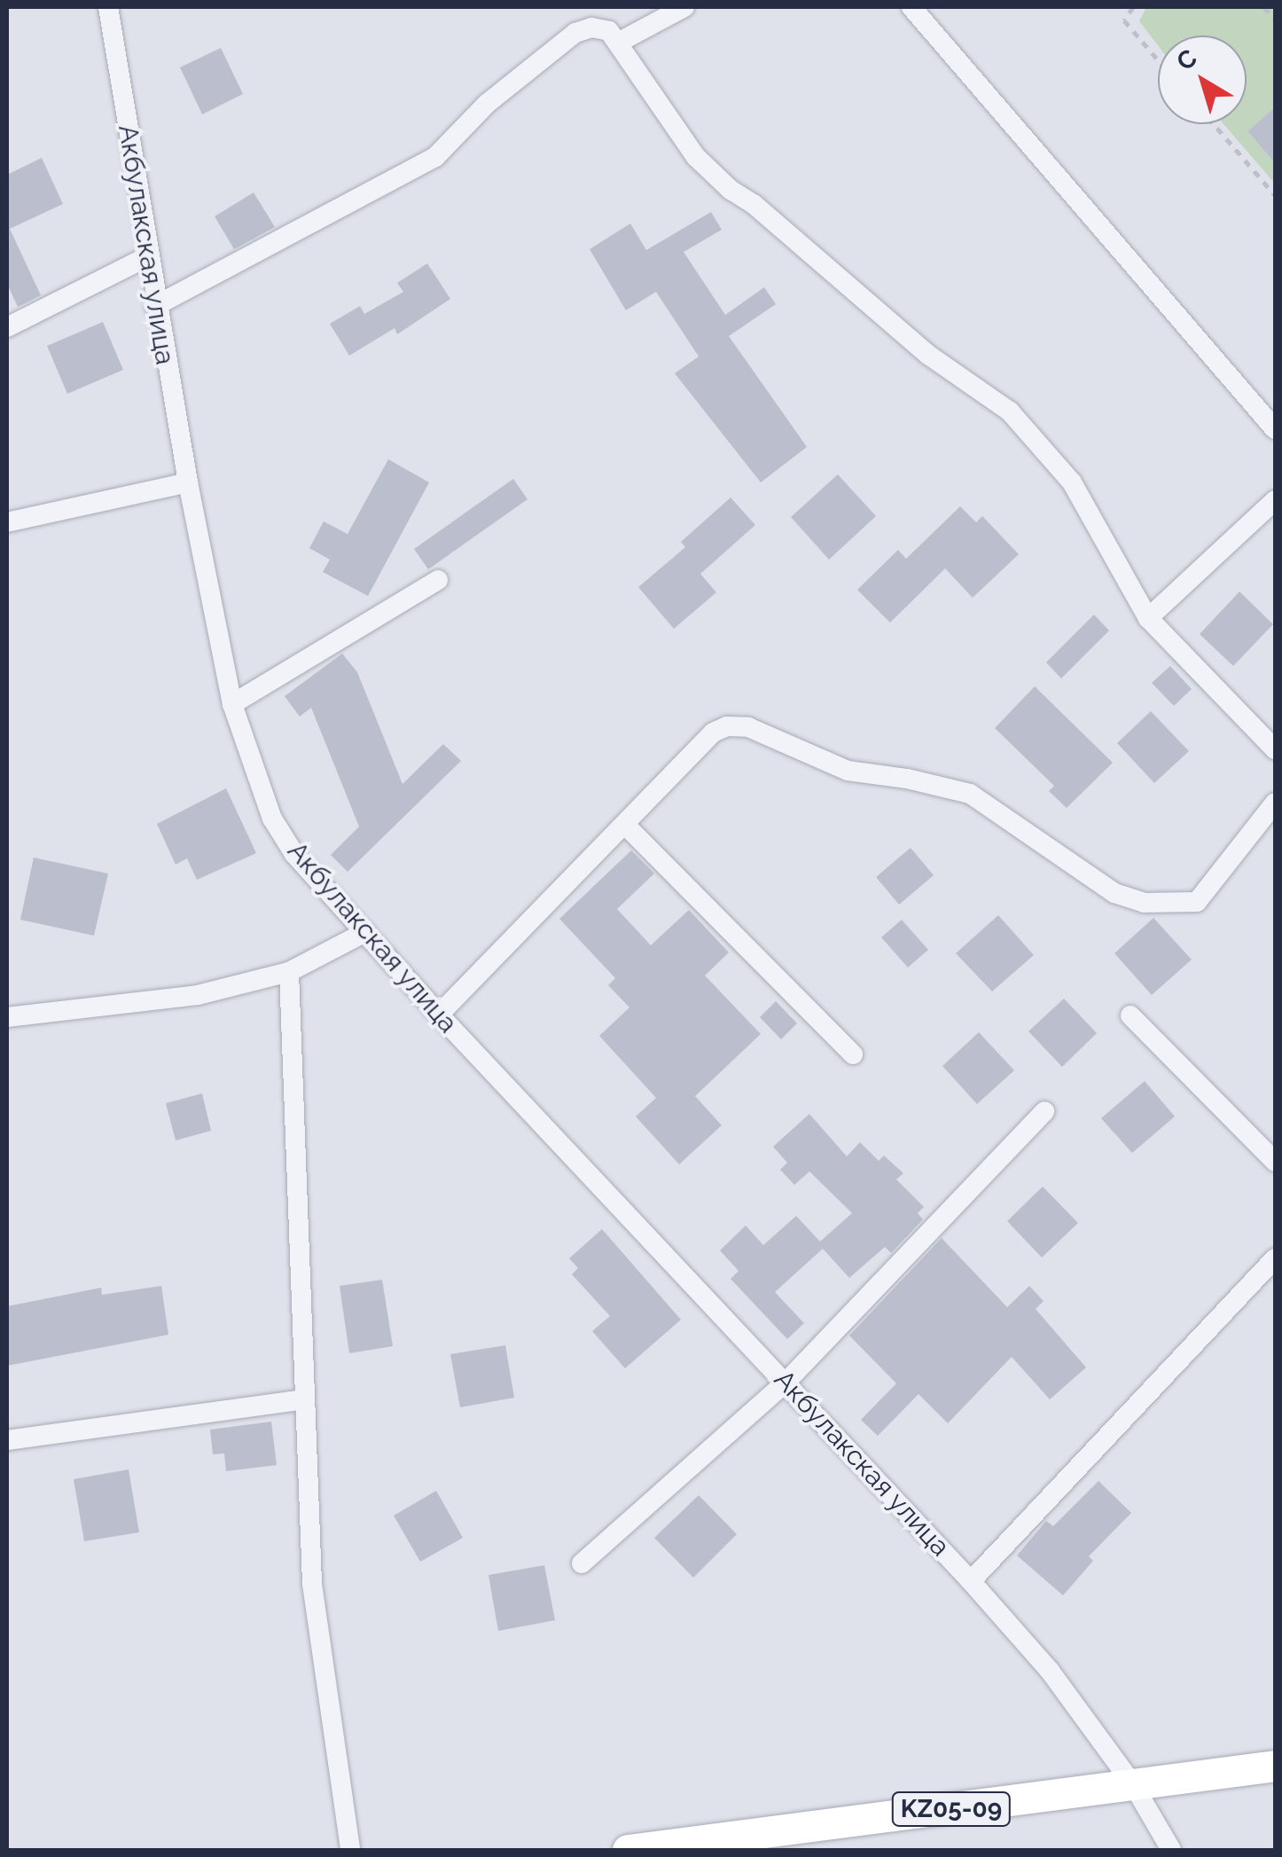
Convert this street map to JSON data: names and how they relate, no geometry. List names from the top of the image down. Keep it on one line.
{"streets":{"main road":["KZ05-09"],"street":["Акбулакская улица"]},"crossings":[["Акбулакская улица","KZ05-09"]],"north":"top left"}
